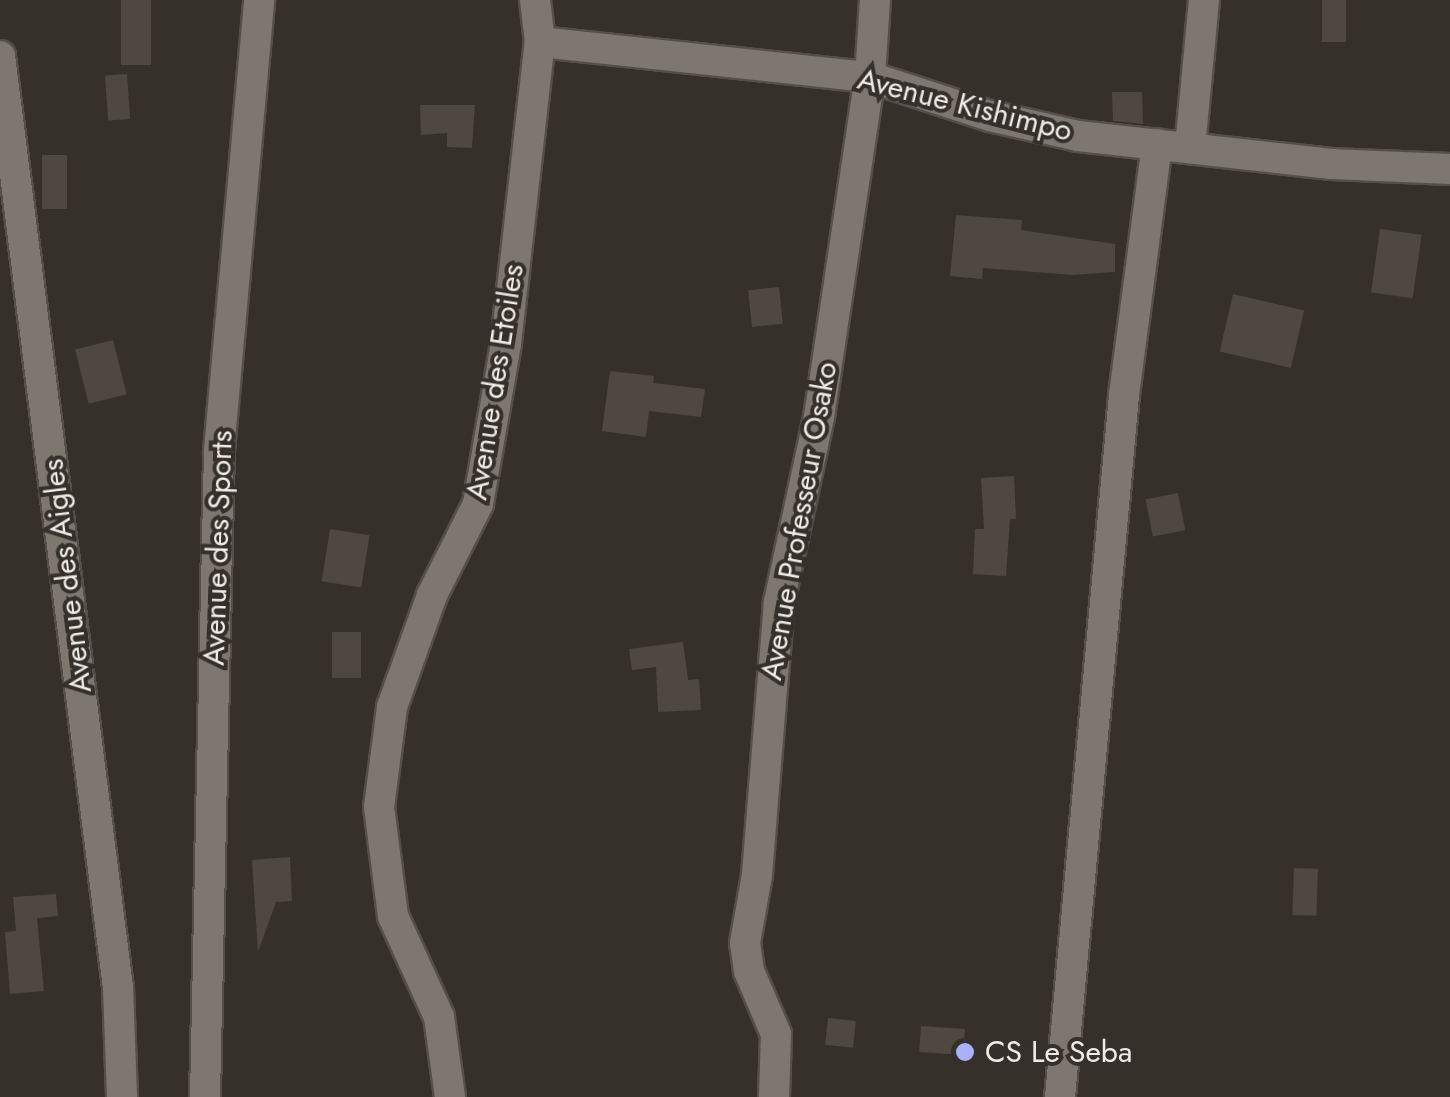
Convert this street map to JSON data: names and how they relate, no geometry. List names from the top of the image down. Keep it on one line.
{"streets":{"street":["Avenue Kishimpo","Avenue des Etoiles","Avenue Professeur Osako","Avenue des Sports","Avenue des Aigles"]},"crossings":[["Avenue Kishimpo","Avenue des Etoiles"],["Avenue Kishimpo","Avenue Professeur Osako"]],"places":["CS Le Seba"]}
